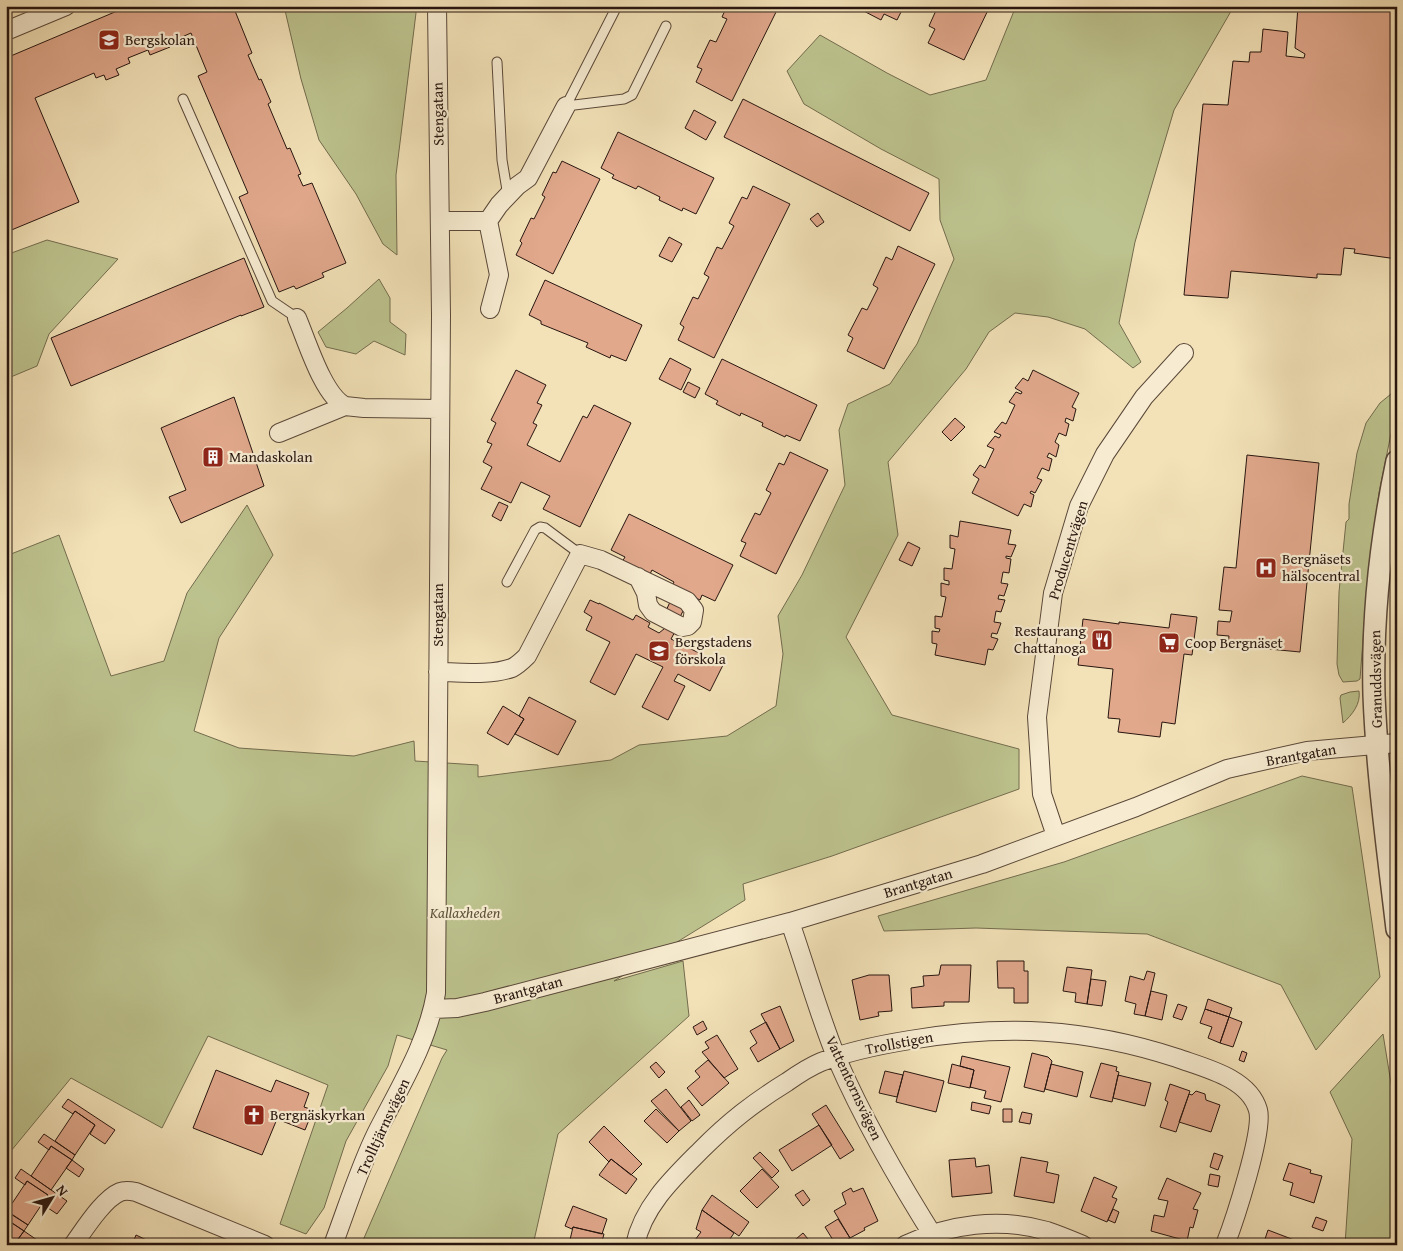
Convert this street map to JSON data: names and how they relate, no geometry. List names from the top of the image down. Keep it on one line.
{"streets":{"street":["Stengatan","Producentvägen","Granuddsvägen","Brantgatan","Trollstigen","Vattentornsvägen","Trolltjärnsvägen"]},"crossings":[["Stengatan","Brantgatan"],["Stengatan","Trolltjärnsvägen"],["Producentvägen","Brantgatan"],["Granuddsvägen","Brantgatan"],["Brantgatan","Vattentornsvägen"],["Brantgatan","Trolltjärnsvägen"],["Trollstigen","Vattentornsvägen"]],"parks":["Kallaxheden"],"places":{"school or university":["Bergskolan","Bergstadens förskola"],"building":["Mandaskolan"],"hospital":["Bergnäsets hälsocentral"],"restaurant":["Restaurang Chattanoga"],"supermarket":["Coop Bergnäset"],"church":["Bergnäskyrkan"]},"north":"top right"}
